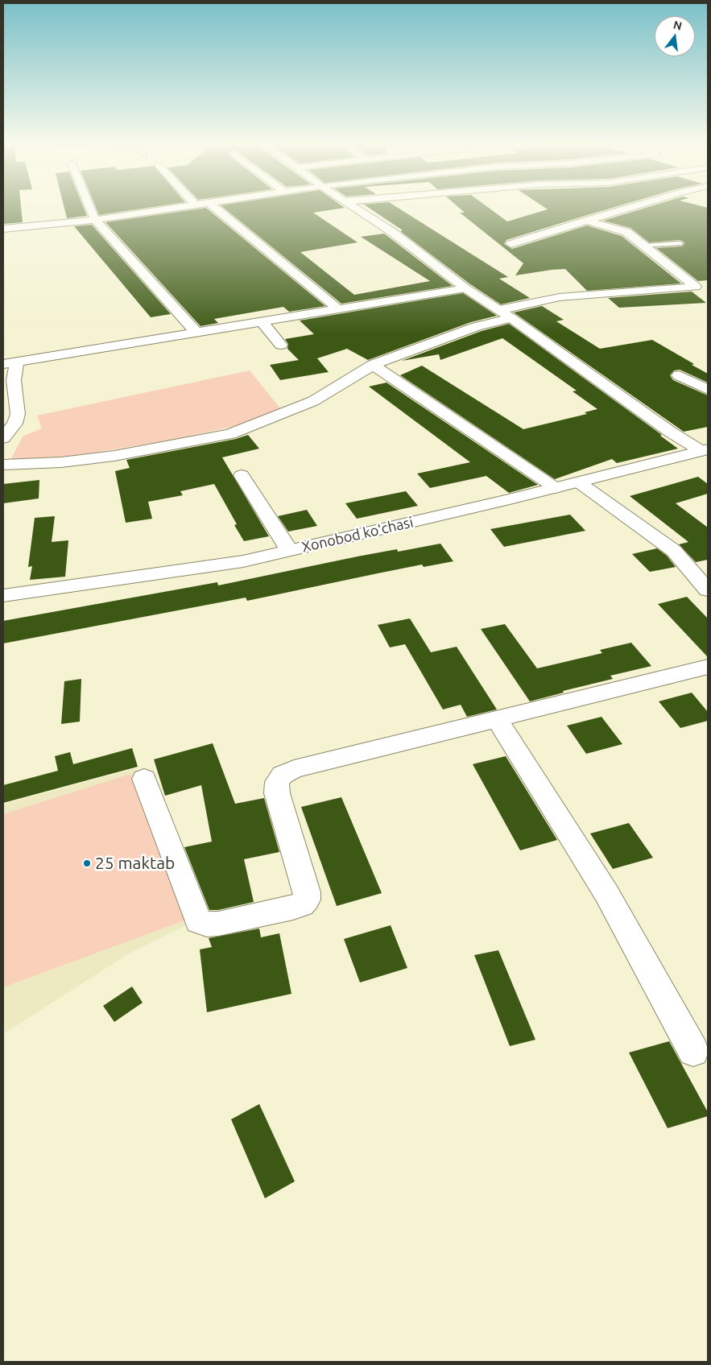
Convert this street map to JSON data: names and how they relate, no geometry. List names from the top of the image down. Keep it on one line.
{"streets":{"street":["Xonobod koʻchasi"]},"places":["25 maktab"],"north":"top"}
